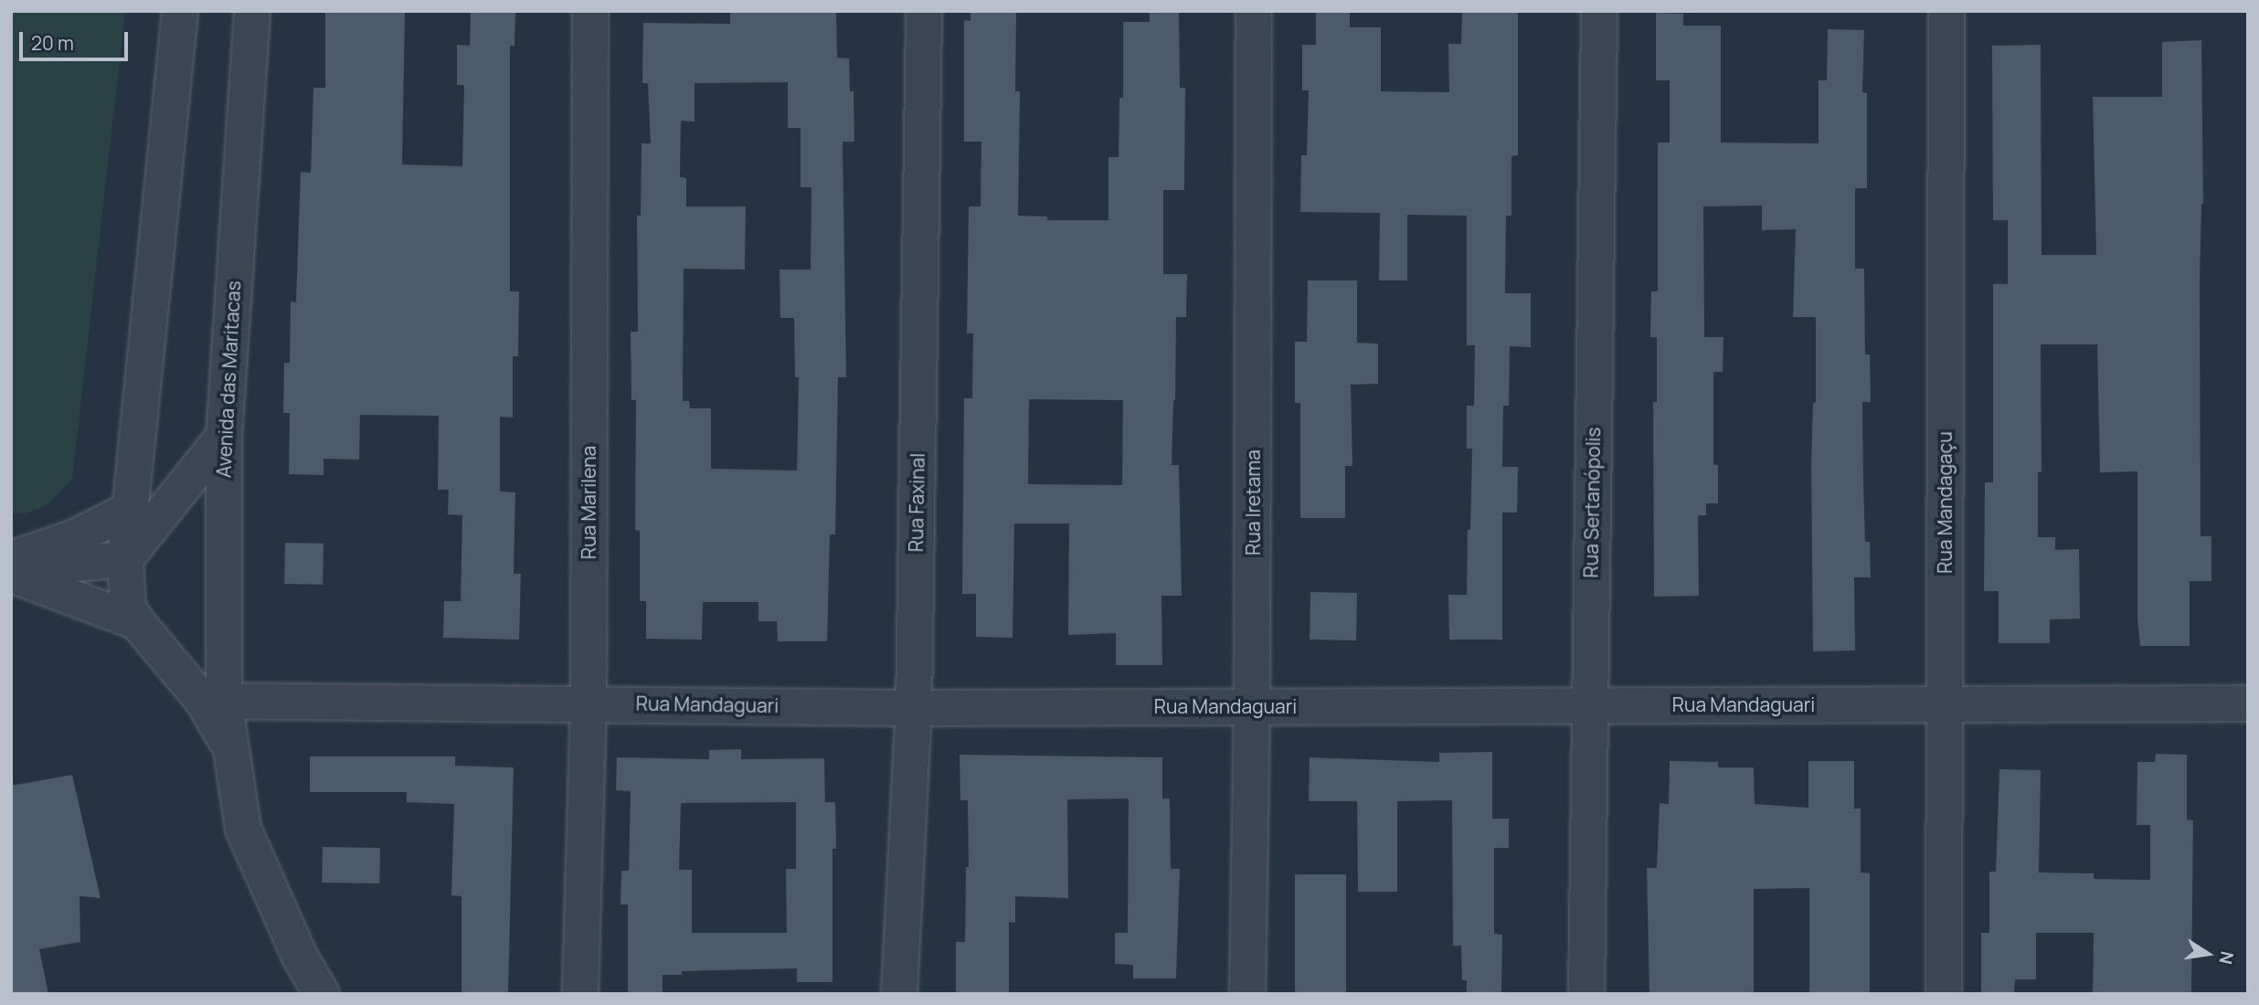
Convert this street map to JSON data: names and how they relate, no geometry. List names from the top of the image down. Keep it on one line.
{"streets":{"street":["Avenida das Maritacas","Rua Marilena","Rua Faxinal","Rua Iretama","Rua Sertanópolis","Rua Mandagaçu","Rua Mandaguari"]},"crossings":[["Avenida das Maritacas","Rua Mandaguari"],["Rua Marilena","Rua Mandaguari"],["Rua Faxinal","Rua Mandaguari"],["Rua Iretama","Rua Mandaguari"],["Rua Sertanópolis","Rua Mandaguari"],["Rua Mandagaçu","Rua Mandaguari"]],"scale_bar":"20 m","north":"right"}
